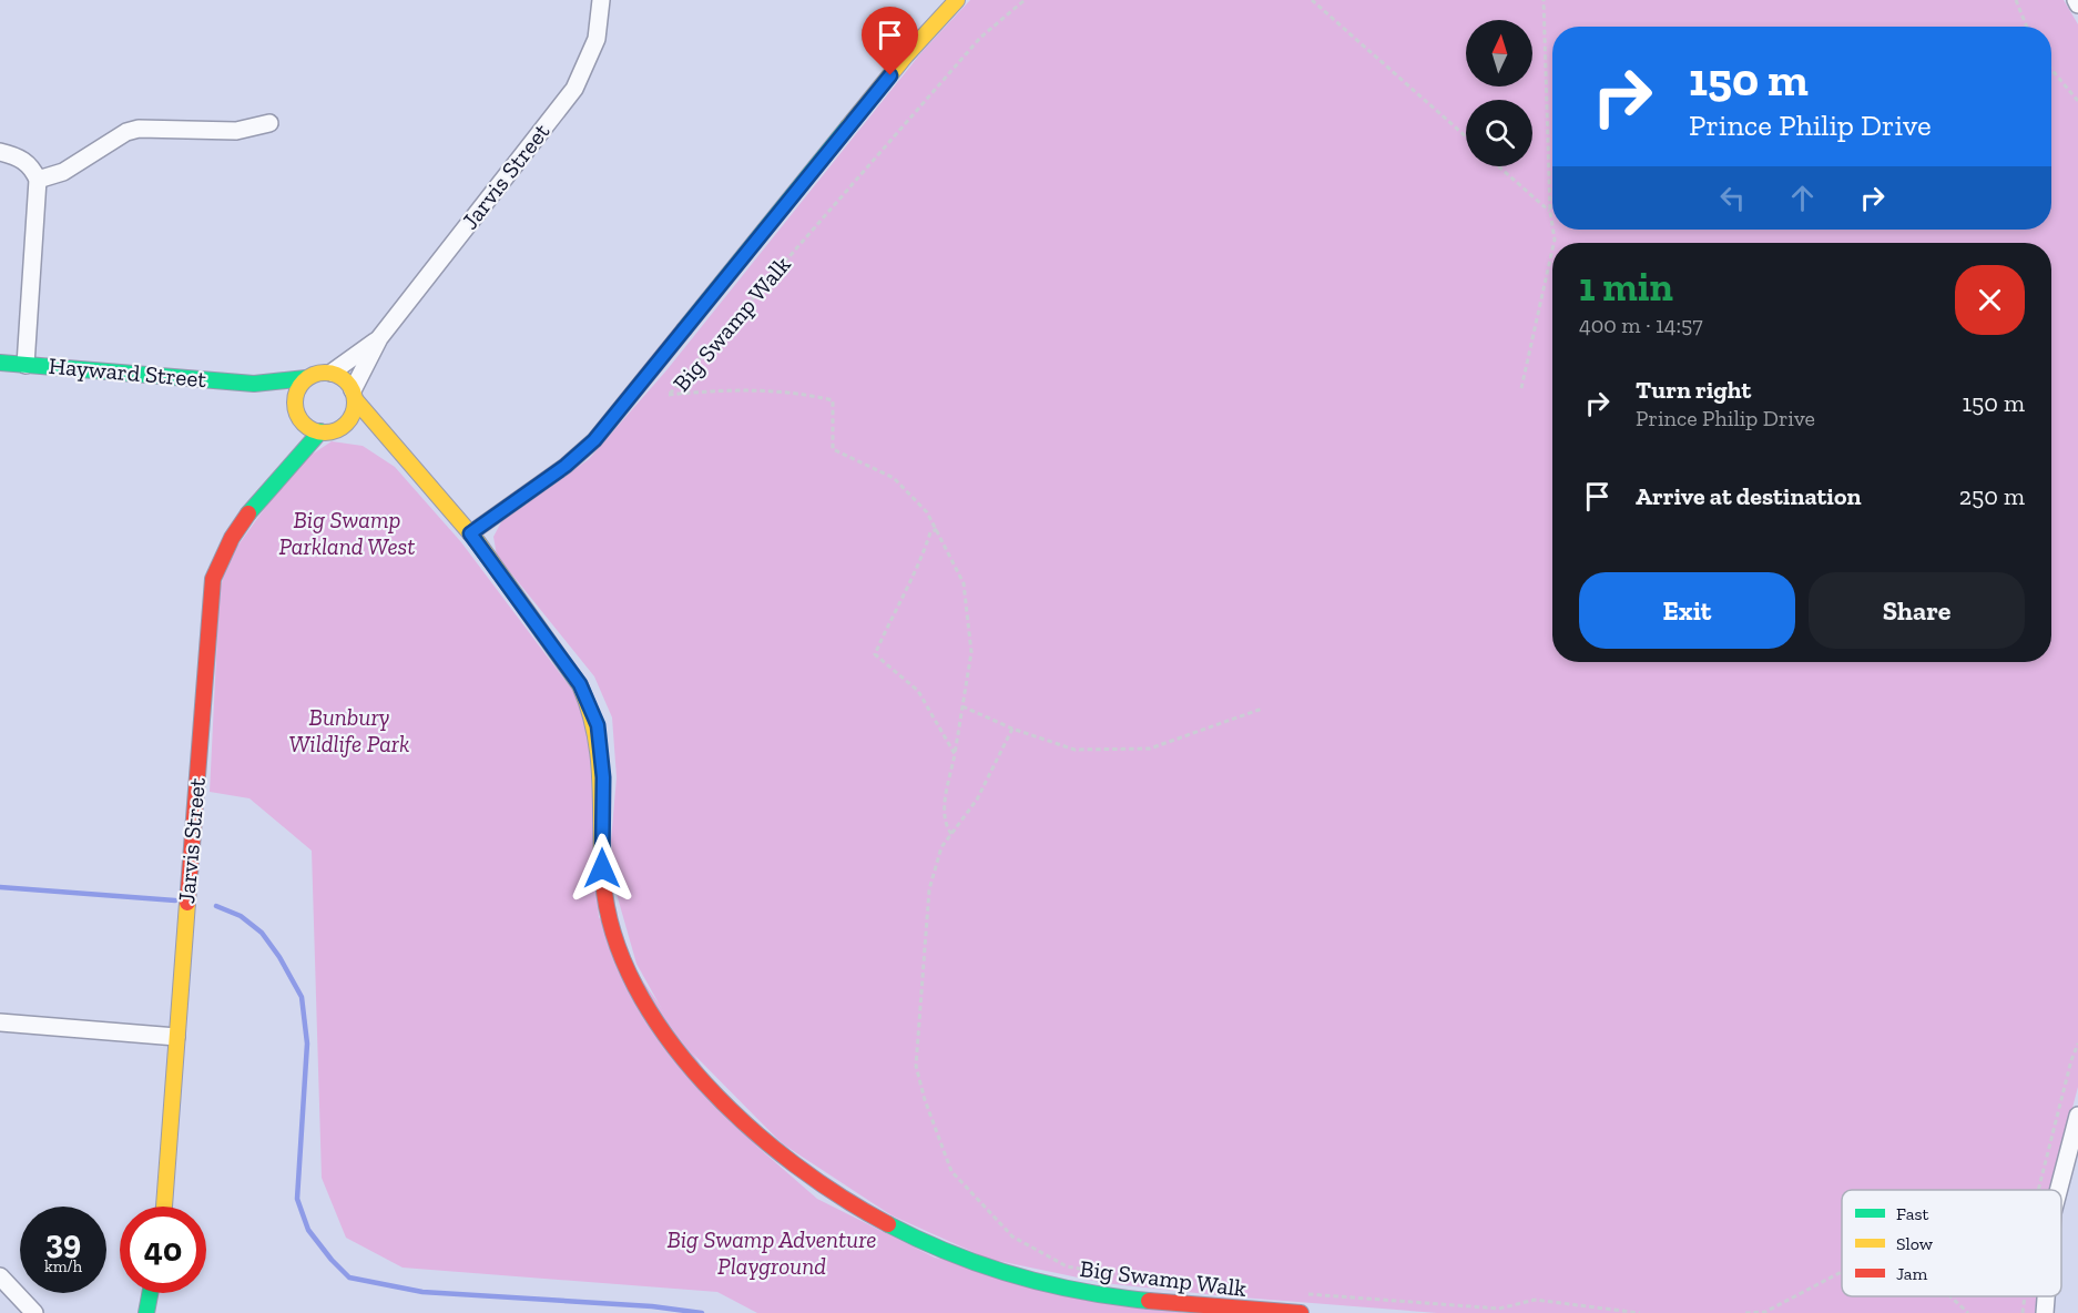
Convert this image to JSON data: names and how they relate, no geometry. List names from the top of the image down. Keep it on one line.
{"streets":{"street":["Jarvis Street","Hayward Street"],"path":["Big Swamp Walk"]},"crossings":[["Jarvis Street","Hayward Street"]],"parks":["Big Swamp Parkland West","Bunbury Wildlife Park","Big Swamp Adventure Playground"],"legend":["Fast","Slow","Jam"],"north":"top","page":{"turn":["150 m","Prince Philip Drive"],"heading":["1 min","400 m · 14:57"],"list":[{"name":"Turn right","note":"Prince Philip Drive","value":"150 m"},{"name":"Arrive at destination","value":"250 m"}],"buttons":["Exit","Share"],"speed":"39 km/h","limit":"40"}}
